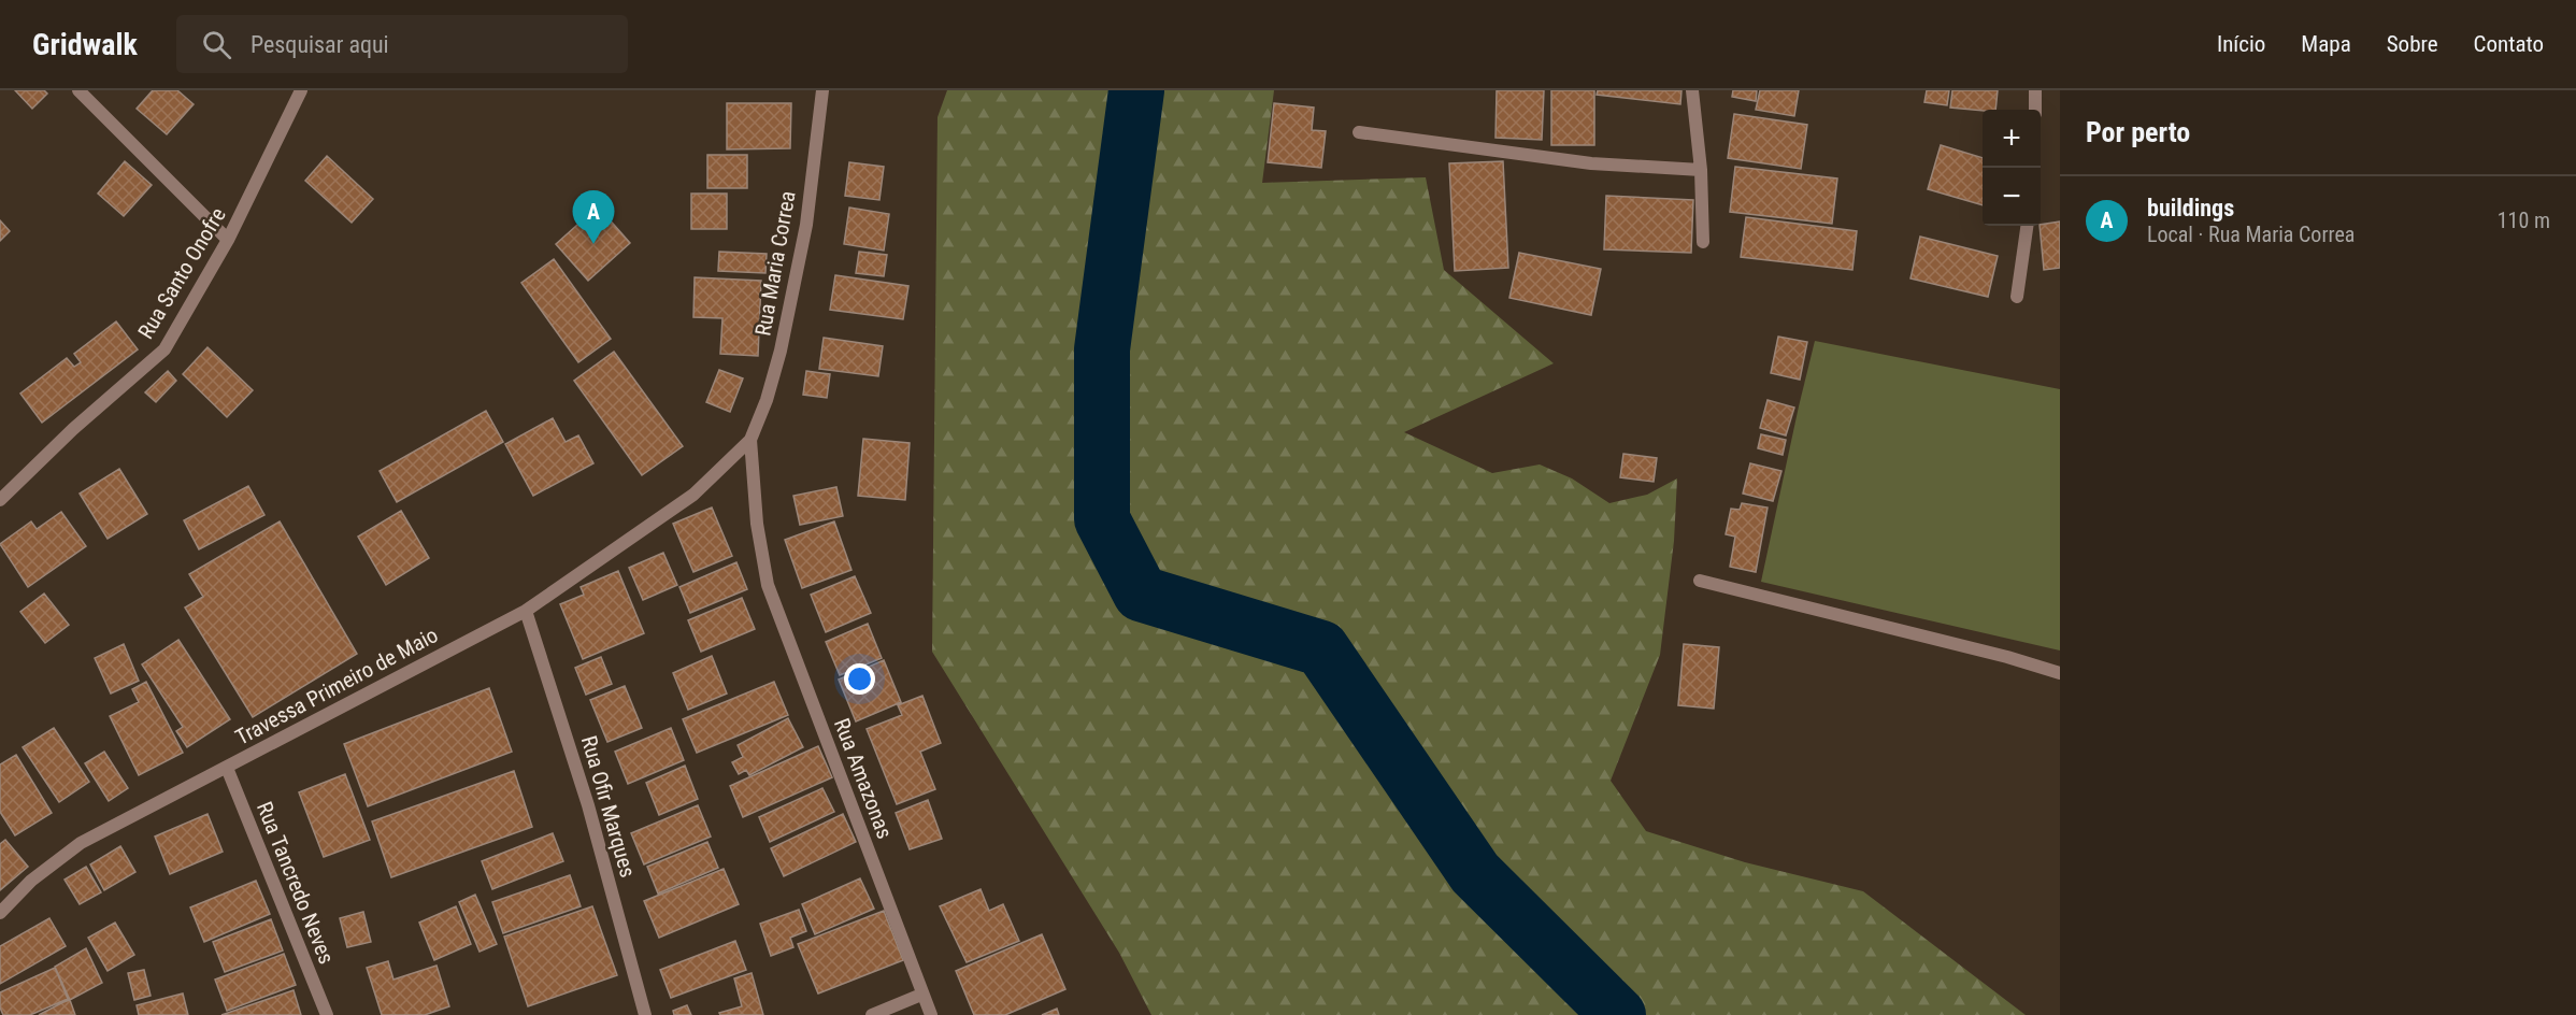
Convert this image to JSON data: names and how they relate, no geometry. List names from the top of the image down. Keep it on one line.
{"streets":{"street":["Rua Maria Correa","Rua Santo Onofre","Travessa Primeiro de Maio","Rua Amazonas","Rua Ofir Marques","Rua Tancredo Neves"]},"crossings":[["Rua Maria Correa","Travessa Primeiro de Maio"],["Rua Maria Correa","Rua Amazonas"],["Travessa Primeiro de Maio","Rua Amazonas"],["Travessa Primeiro de Maio","Rua Ofir Marques"],["Travessa Primeiro de Maio","Rua Tancredo Neves"]],"page":{"header":"Gridwalk","search":"Pesquisar aqui","nav":["Início","Mapa","Sobre","Contato"],"heading":"Por perto","map_buttons":["+","−"],"list":[{"mark":"A","name":"buildings","note":"Local · Rua Maria Correa","value":"110 m"}],"pins":"A"}}
